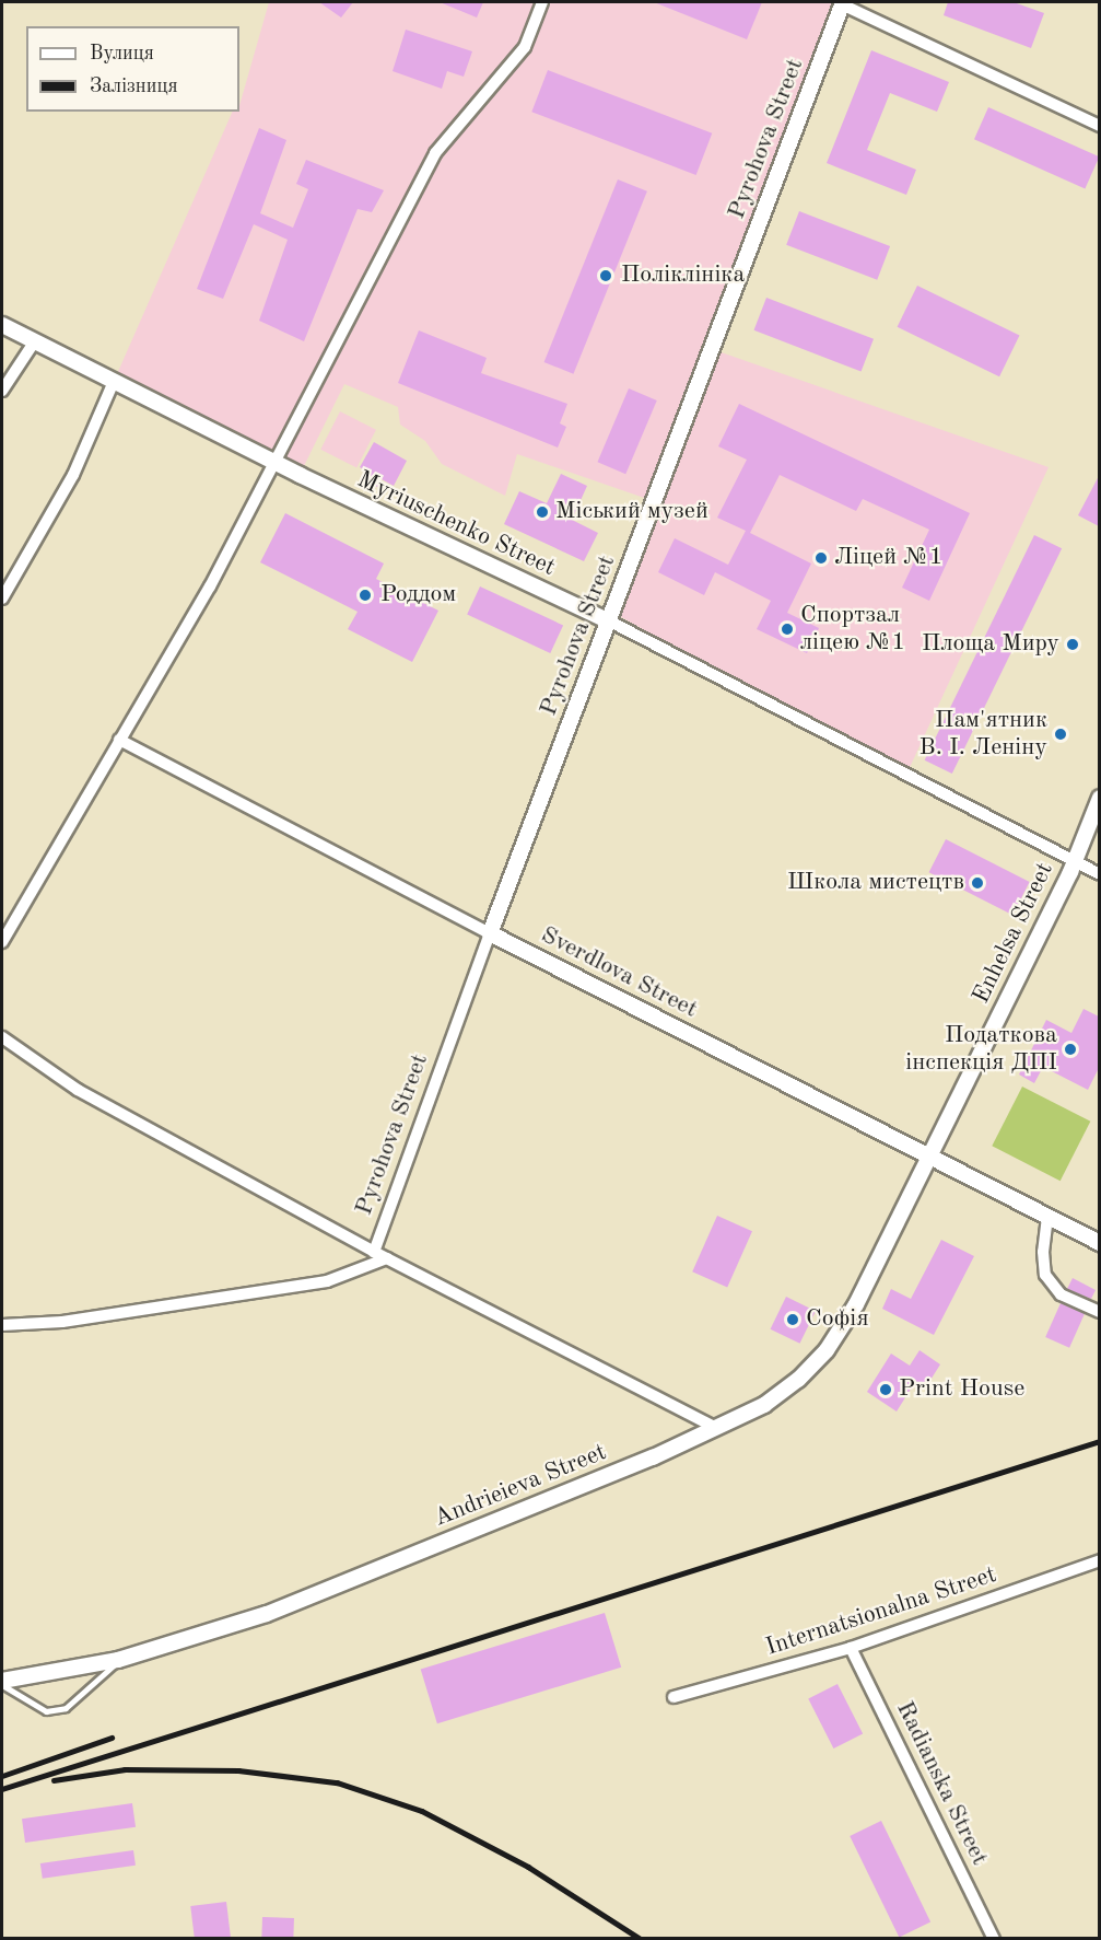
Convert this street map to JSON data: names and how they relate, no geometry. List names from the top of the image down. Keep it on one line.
{"streets":{"street":["Pyrohova Street","Myriuschenko Street","Enhelsa Street","Sverdlova Street","Andrieieva Street","Internatsionalna Street","Radianska Street"]},"crossings":[["Pyrohova Street","Myriuschenko Street"],["Pyrohova Street","Sverdlova Street"],["Myriuschenko Street","Enhelsa Street"],["Enhelsa Street","Sverdlova Street"],["Enhelsa Street","Andrieieva Street"],["Sverdlova Street","Andrieieva Street"],["Internatsionalna Street","Radianska Street"]],"places":["Поліклініка","Міський музей","Ліцей №1","Роддом","Спортзал ліцею №1","Площа Миру","Пам'ятник В. І. Леніну","Школа мистецтв","Податкова інспекція ДПІ","Софія","Print House"],"legend":["Вулиця","Залізниця"]}
